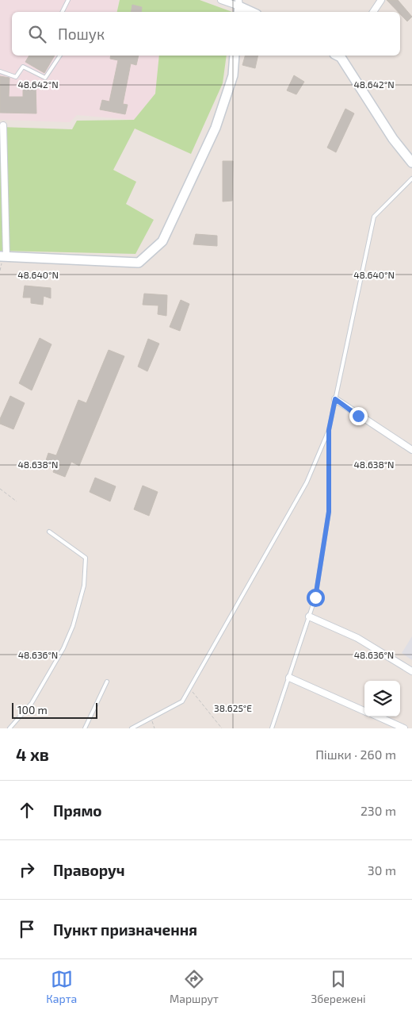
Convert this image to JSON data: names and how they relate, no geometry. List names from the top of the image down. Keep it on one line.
{"scale_bar":"100 m","page":{"search":"Пошук","scale":"100 m","heading":["4 хв","Пішки · 260 m"],"list":[["Прямо","230 m"],["Праворуч","30 m"],"Пункт призначення"],"nav":["Карта","Маршрут","Збережені"]},"coordinates":["48.642°N","48.640°N","48.638°N","48.636°N","38.625°E"]}
